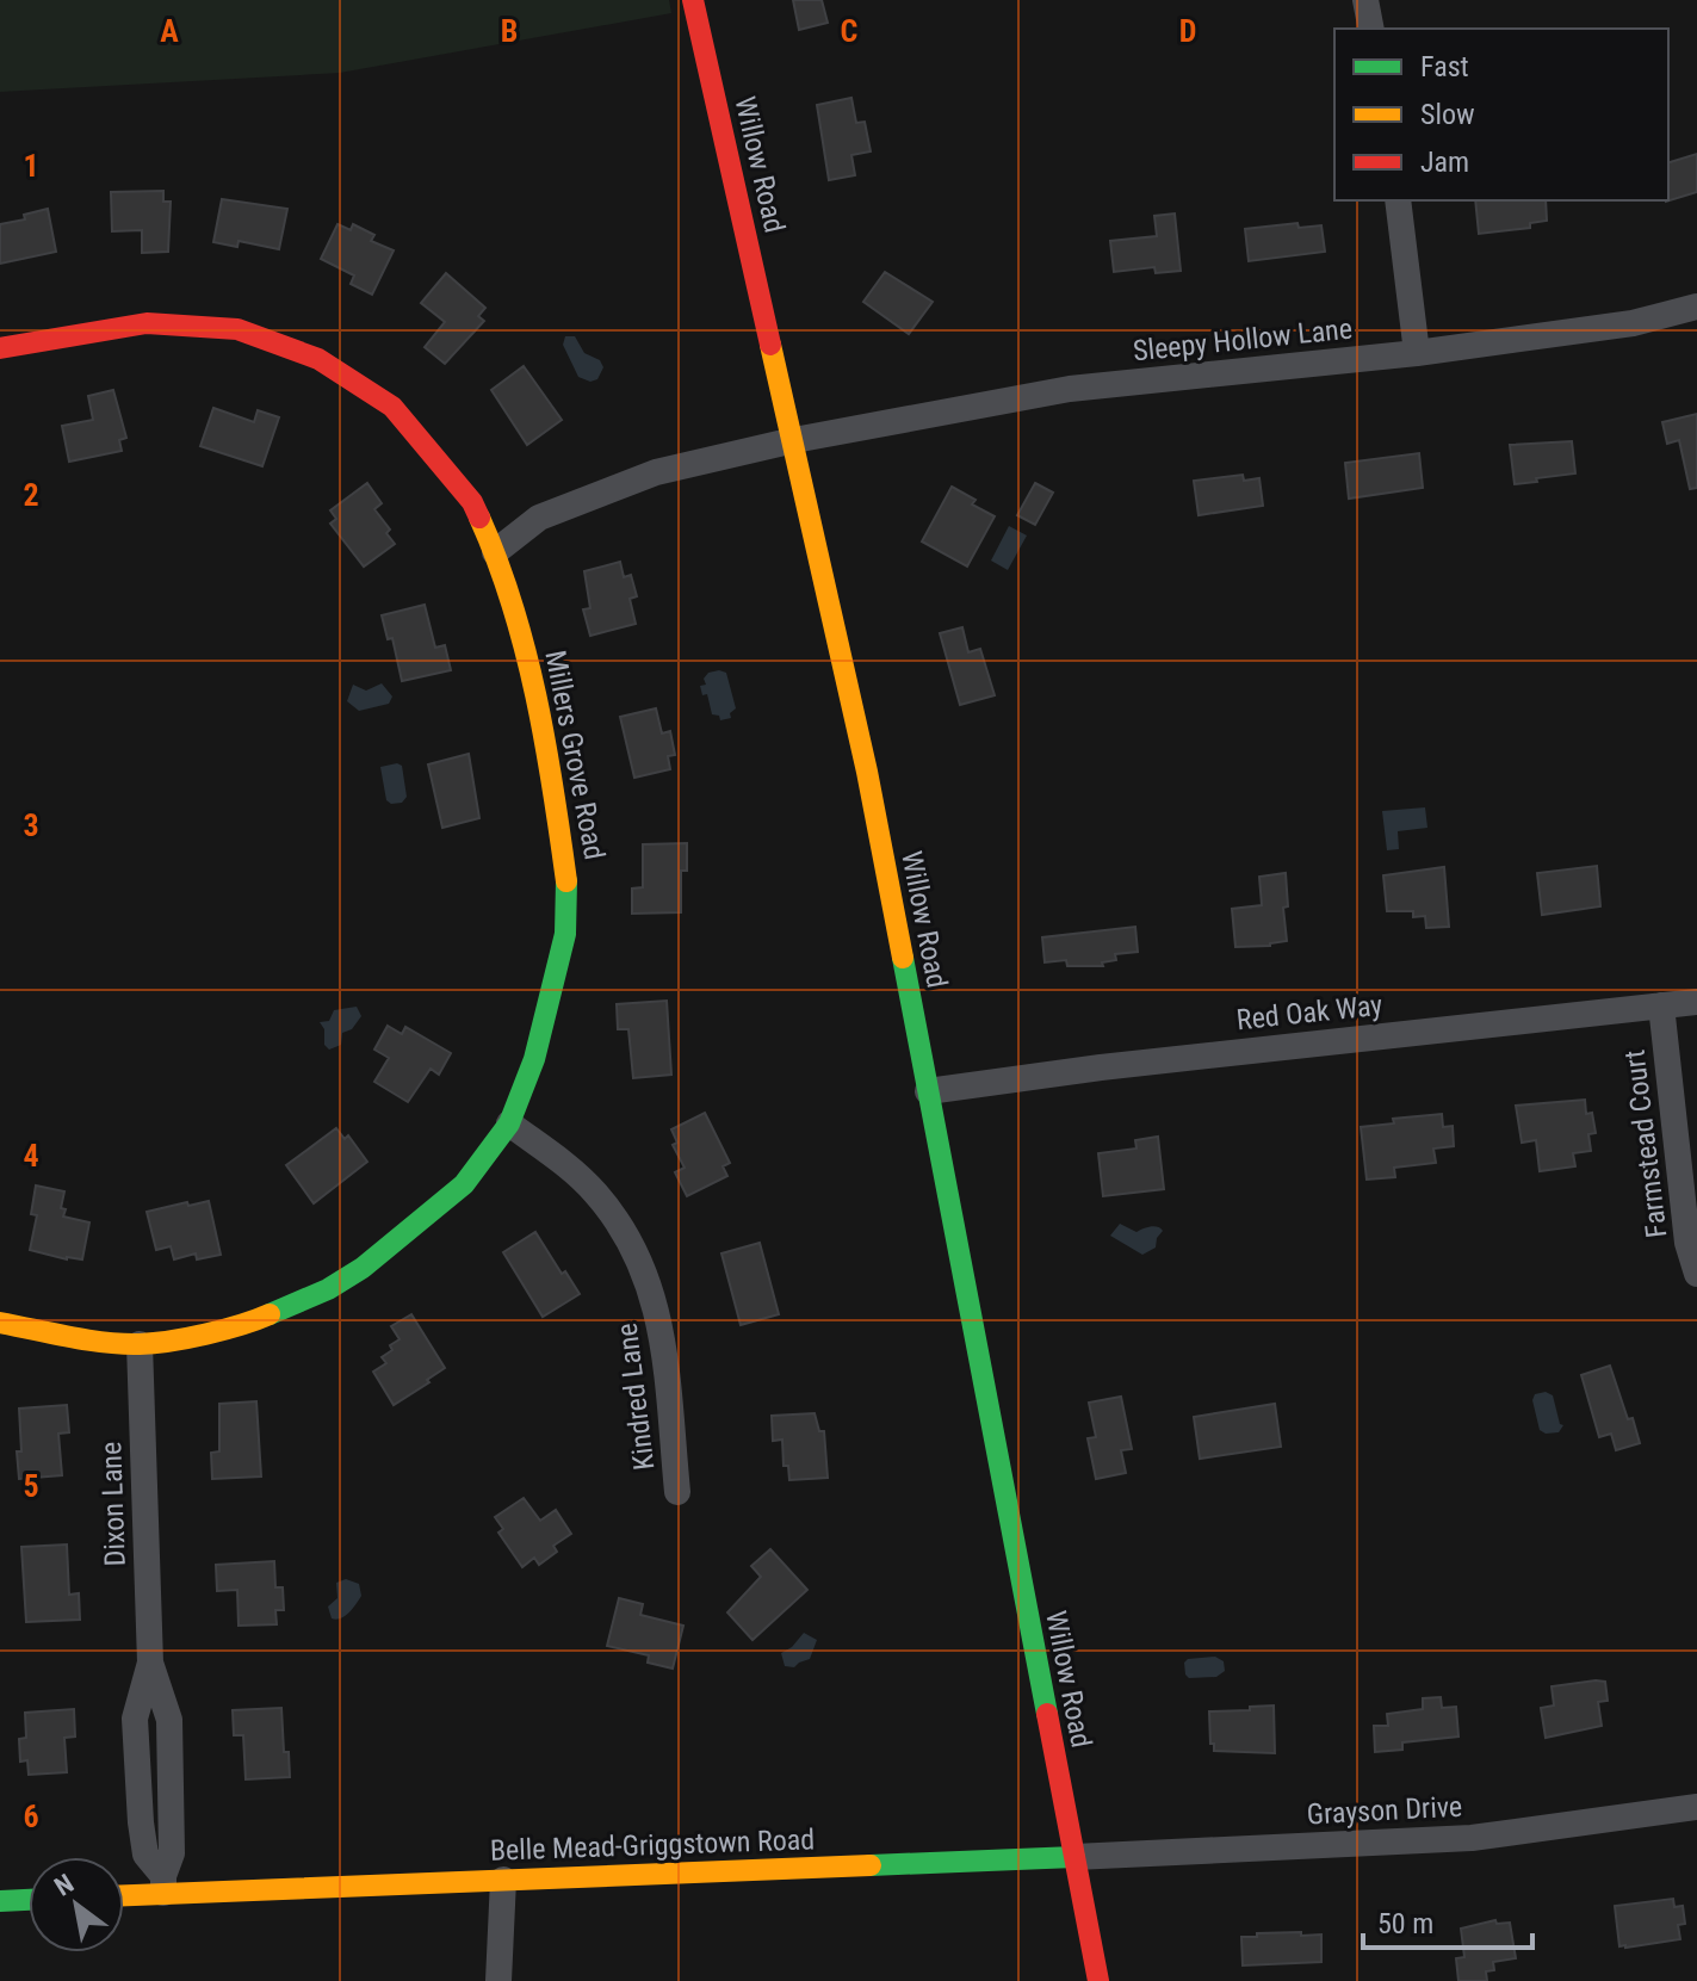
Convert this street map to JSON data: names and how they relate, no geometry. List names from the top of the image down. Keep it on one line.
{"streets":{"street":["Willow Road","Sleepy Hollow Lane","Millers Grove Road","Red Oak Way","Farmstead Court","Kindred Lane","Dixon Lane","Grayson Drive","Belle Mead-Griggstown Road"]},"crossings":[["Willow Road","Sleepy Hollow Lane"],["Willow Road","Red Oak Way"],["Willow Road","Grayson Drive"],["Willow Road","Belle Mead-Griggstown Road"],["Millers Grove Road","Kindred Lane"],["Millers Grove Road","Dixon Lane"],["Red Oak Way","Farmstead Court"],["Dixon Lane","Belle Mead-Griggstown Road"],["Grayson Drive","Belle Mead-Griggstown Road"]],"legend":["Fast","Slow","Jam"],"scale_bar":"50 m","north":"top left","grid":{"columns":["A","B","C","D"],"rows":["1","2","3","4","5","6"]}}
